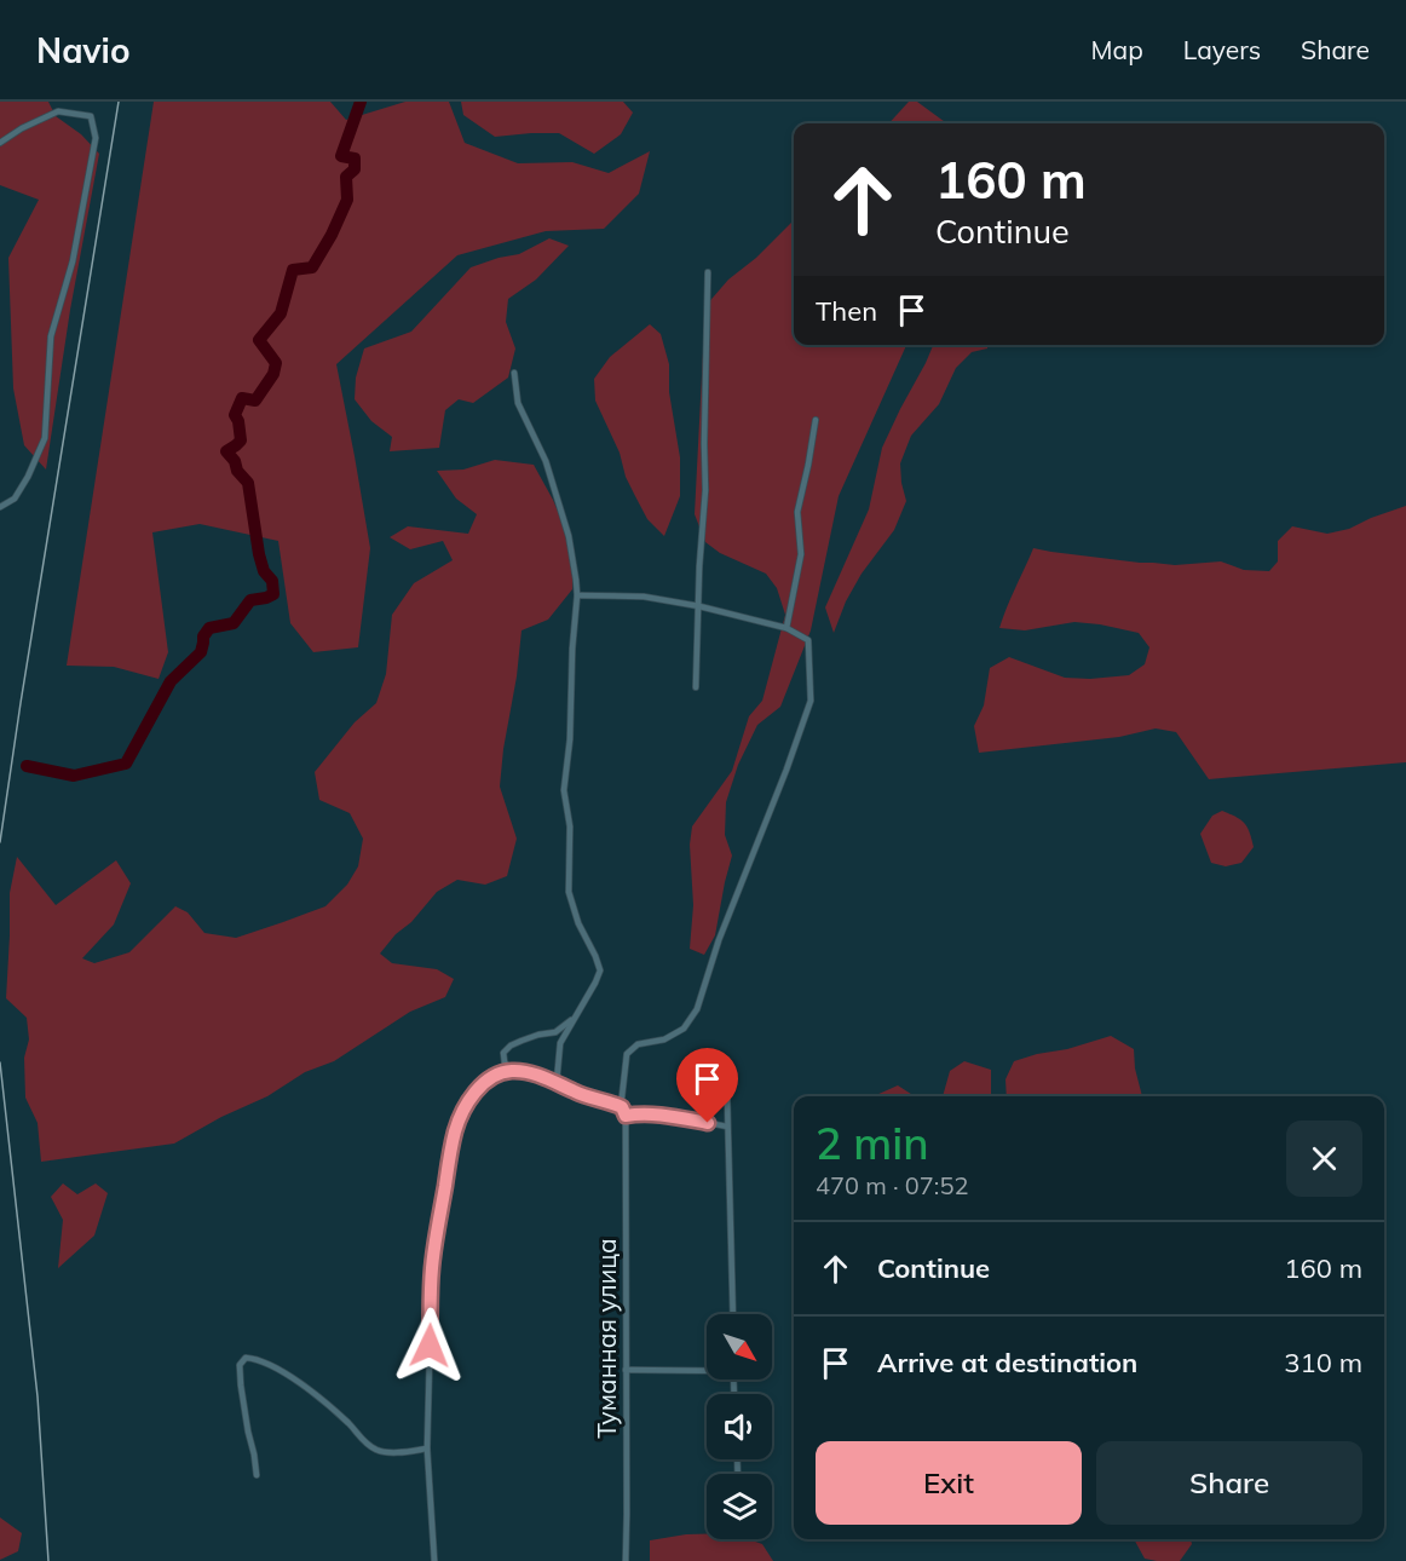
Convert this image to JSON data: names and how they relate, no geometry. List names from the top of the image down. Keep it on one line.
{"streets":{"street":["Туманная улица"]},"north":"bottom right","page":{"header":"Navio","nav":["Map","Layers","Share"],"turn":["160 m","Continue"],"then":"Then","heading":["2 min","470 m · 07:52"],"list":[{"name":"Continue","value":"160 m"},{"name":"Arrive at destination","value":"310 m"}],"buttons":["Exit","Share"]}}
